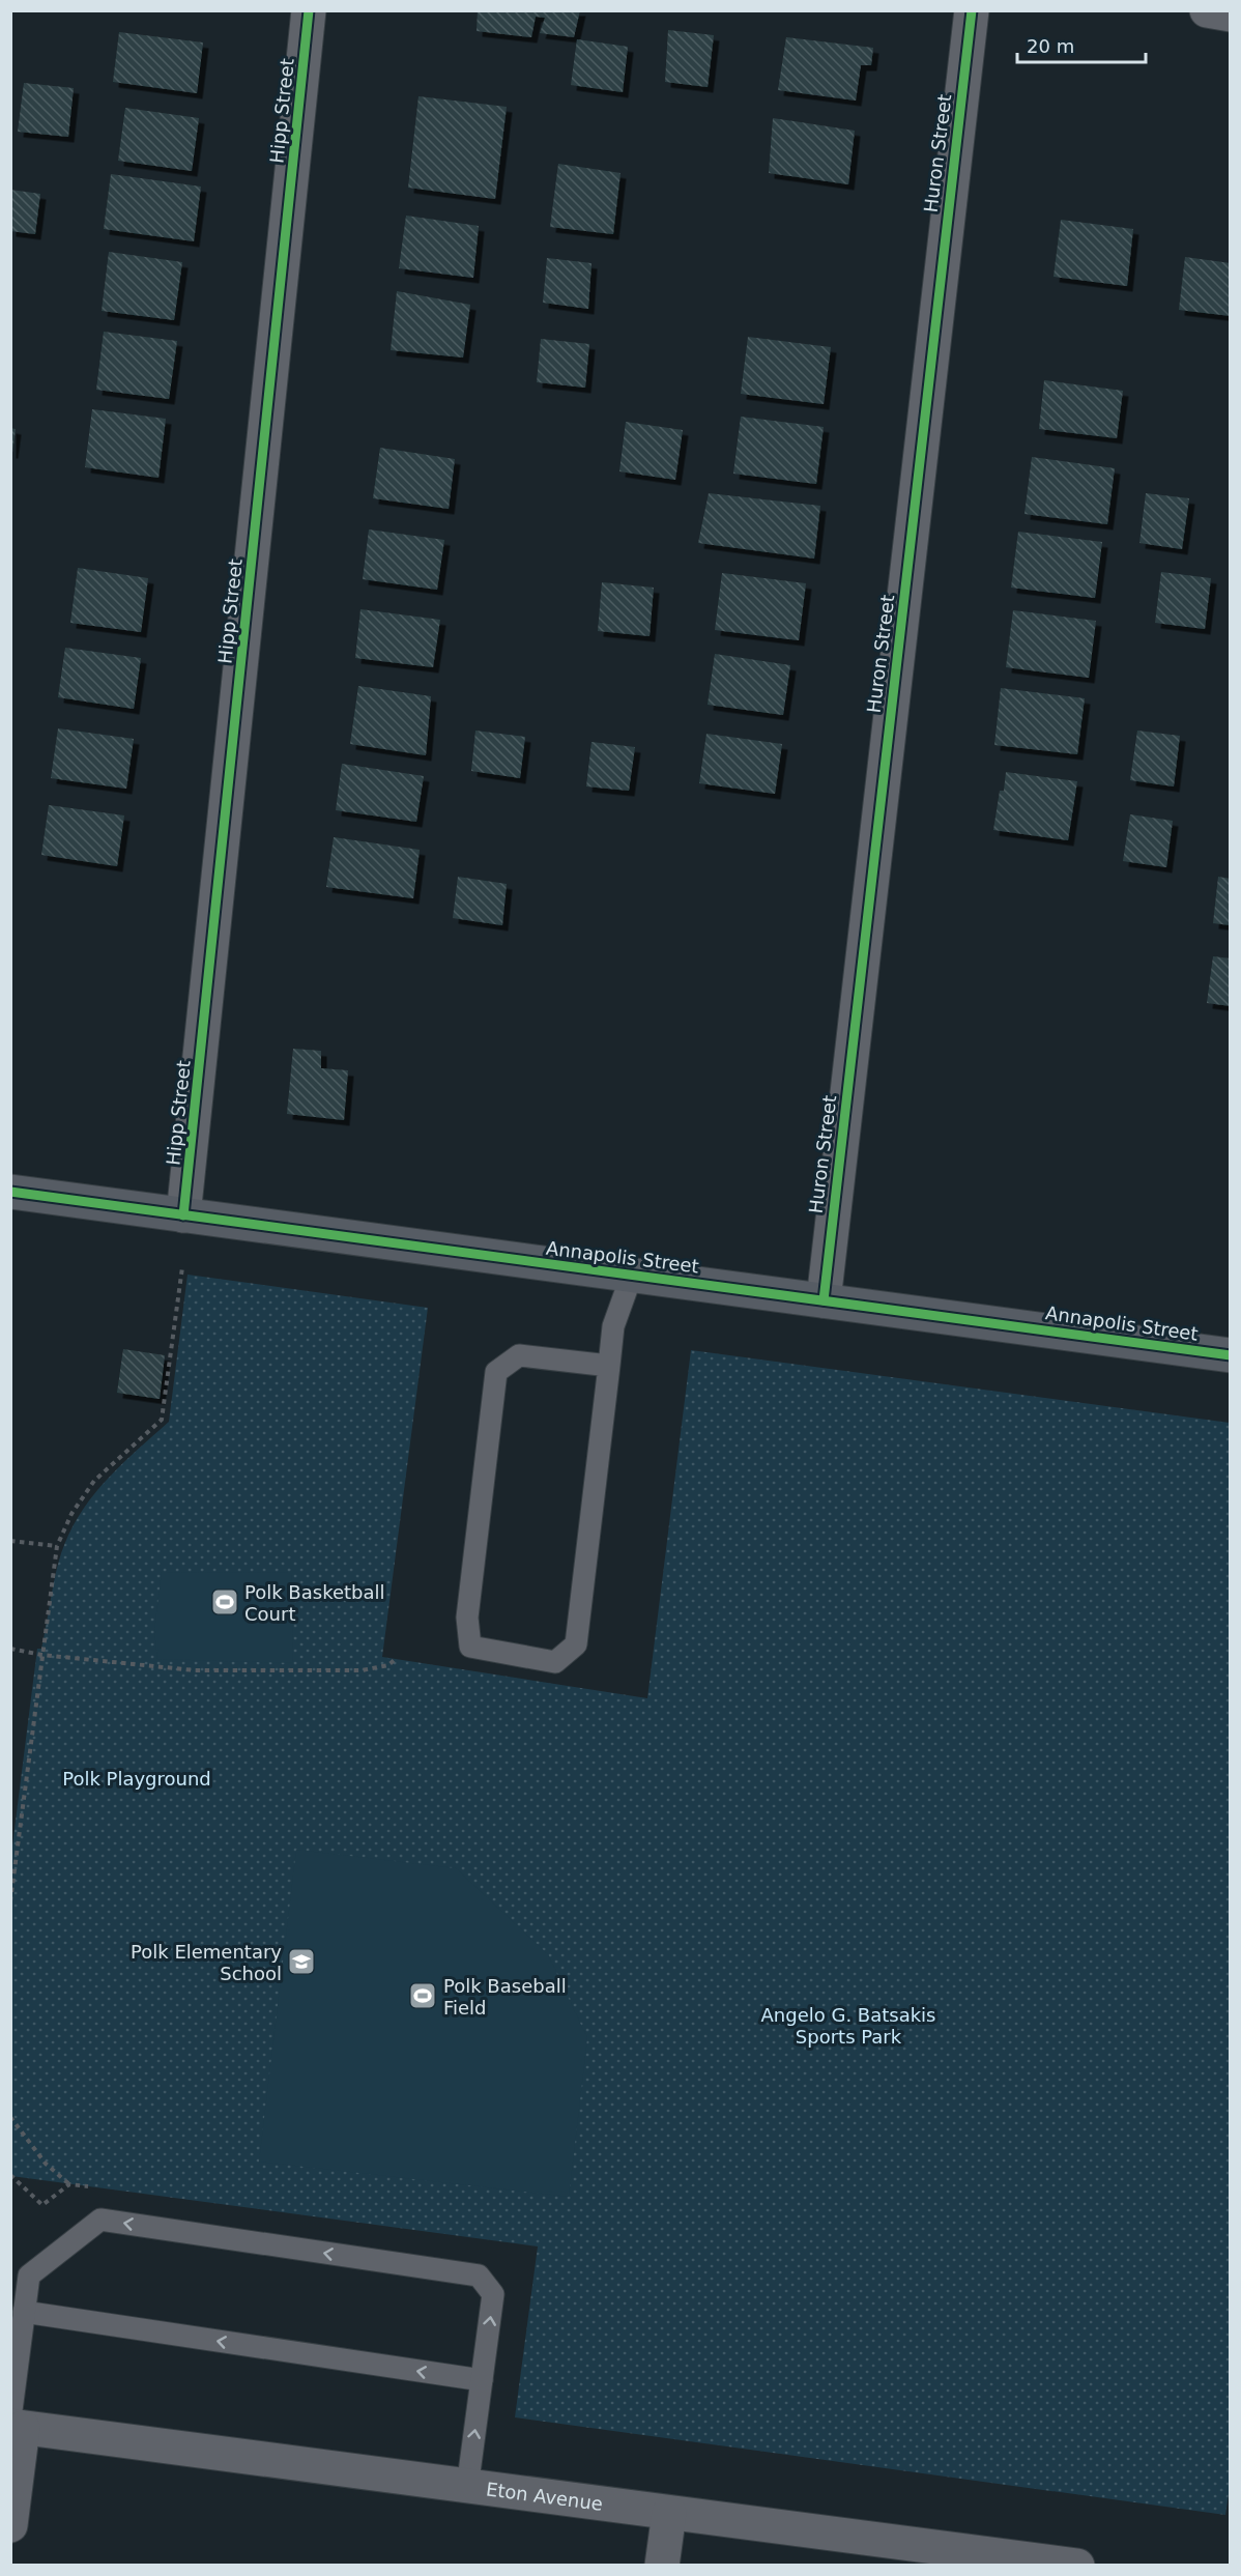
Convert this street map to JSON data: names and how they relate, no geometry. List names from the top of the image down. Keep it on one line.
{"streets":{"street":["Hipp Street","Huron Street","Annapolis Street","Eton Avenue"]},"crossings":[["Hipp Street","Annapolis Street"],["Huron Street","Annapolis Street"]],"parks":["Polk Playground","Angelo G. Batsakis Sports Park"],"places":{"sports":["Polk Basketball Court","Polk Baseball Field"],"school or university":["Polk Elementary School"]},"scale_bar":"20 m"}
